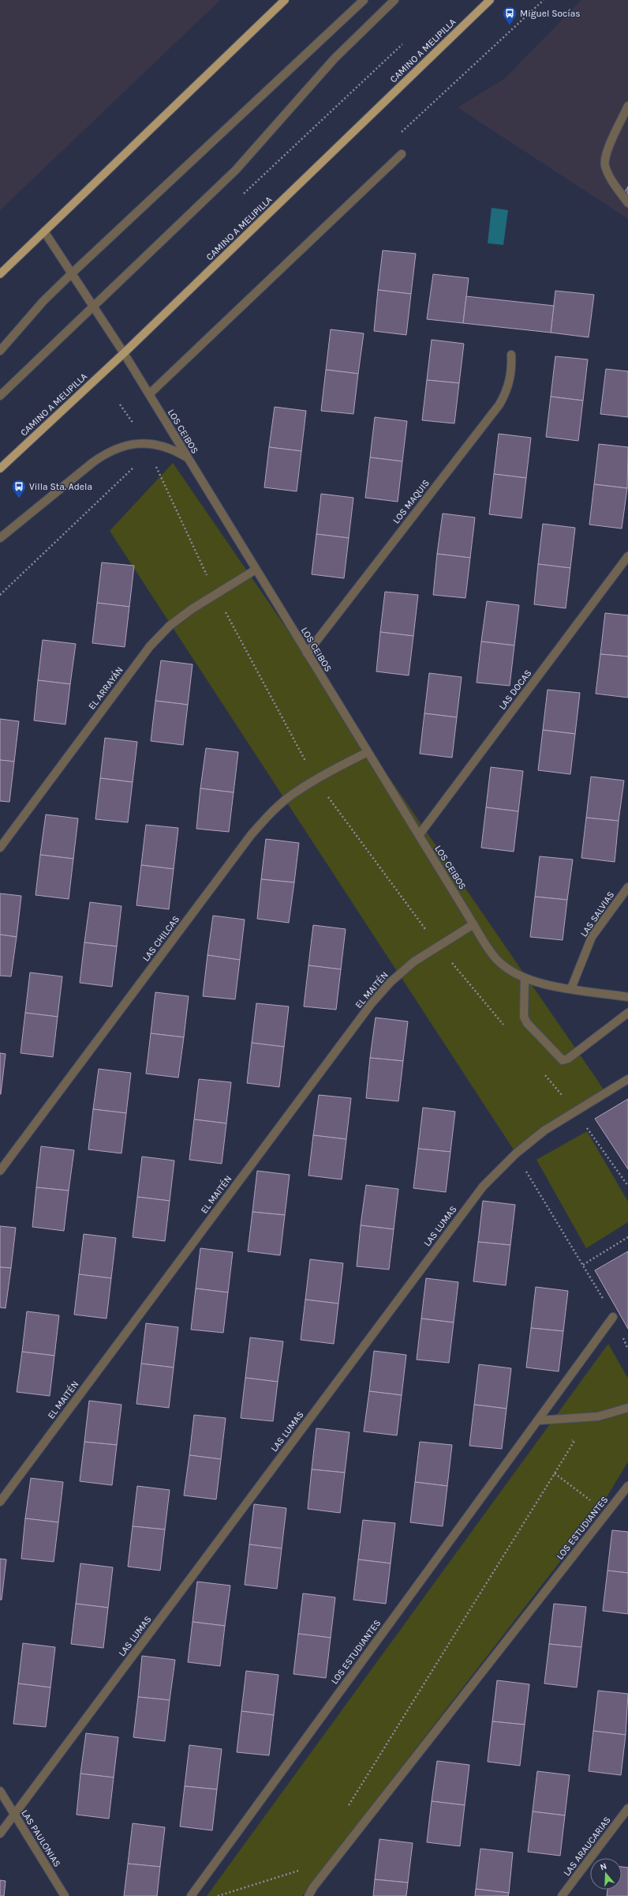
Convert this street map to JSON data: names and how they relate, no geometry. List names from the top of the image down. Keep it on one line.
{"streets":{"main road":["CAMINO A MELIPILLA"],"street":["LOS CEIBOS","LOS MAQUIS","EL ARRAYÁN","LAS DOCAS","LAS SALVIAS","LAS CHILCAS","EL MAITÉN","LAS LUMAS","LOS ESTUDIANTES","LAS PAULONIAS","LAS ARAUCARIAS"]},"crossings":[["CAMINO A MELIPILLA","LOS CEIBOS"],["LOS CEIBOS","LOS MAQUIS"],["LOS CEIBOS","EL ARRAYÁN"],["LOS CEIBOS","LAS DOCAS"],["LOS CEIBOS","LAS SALVIAS"],["LOS CEIBOS","LAS CHILCAS"],["LOS CEIBOS","EL MAITÉN"],["LAS LUMAS","LAS PAULONIAS"]],"places":{"bus stop":["Miguel Socías","Villa Sta. Adela"]},"north":"top"}
